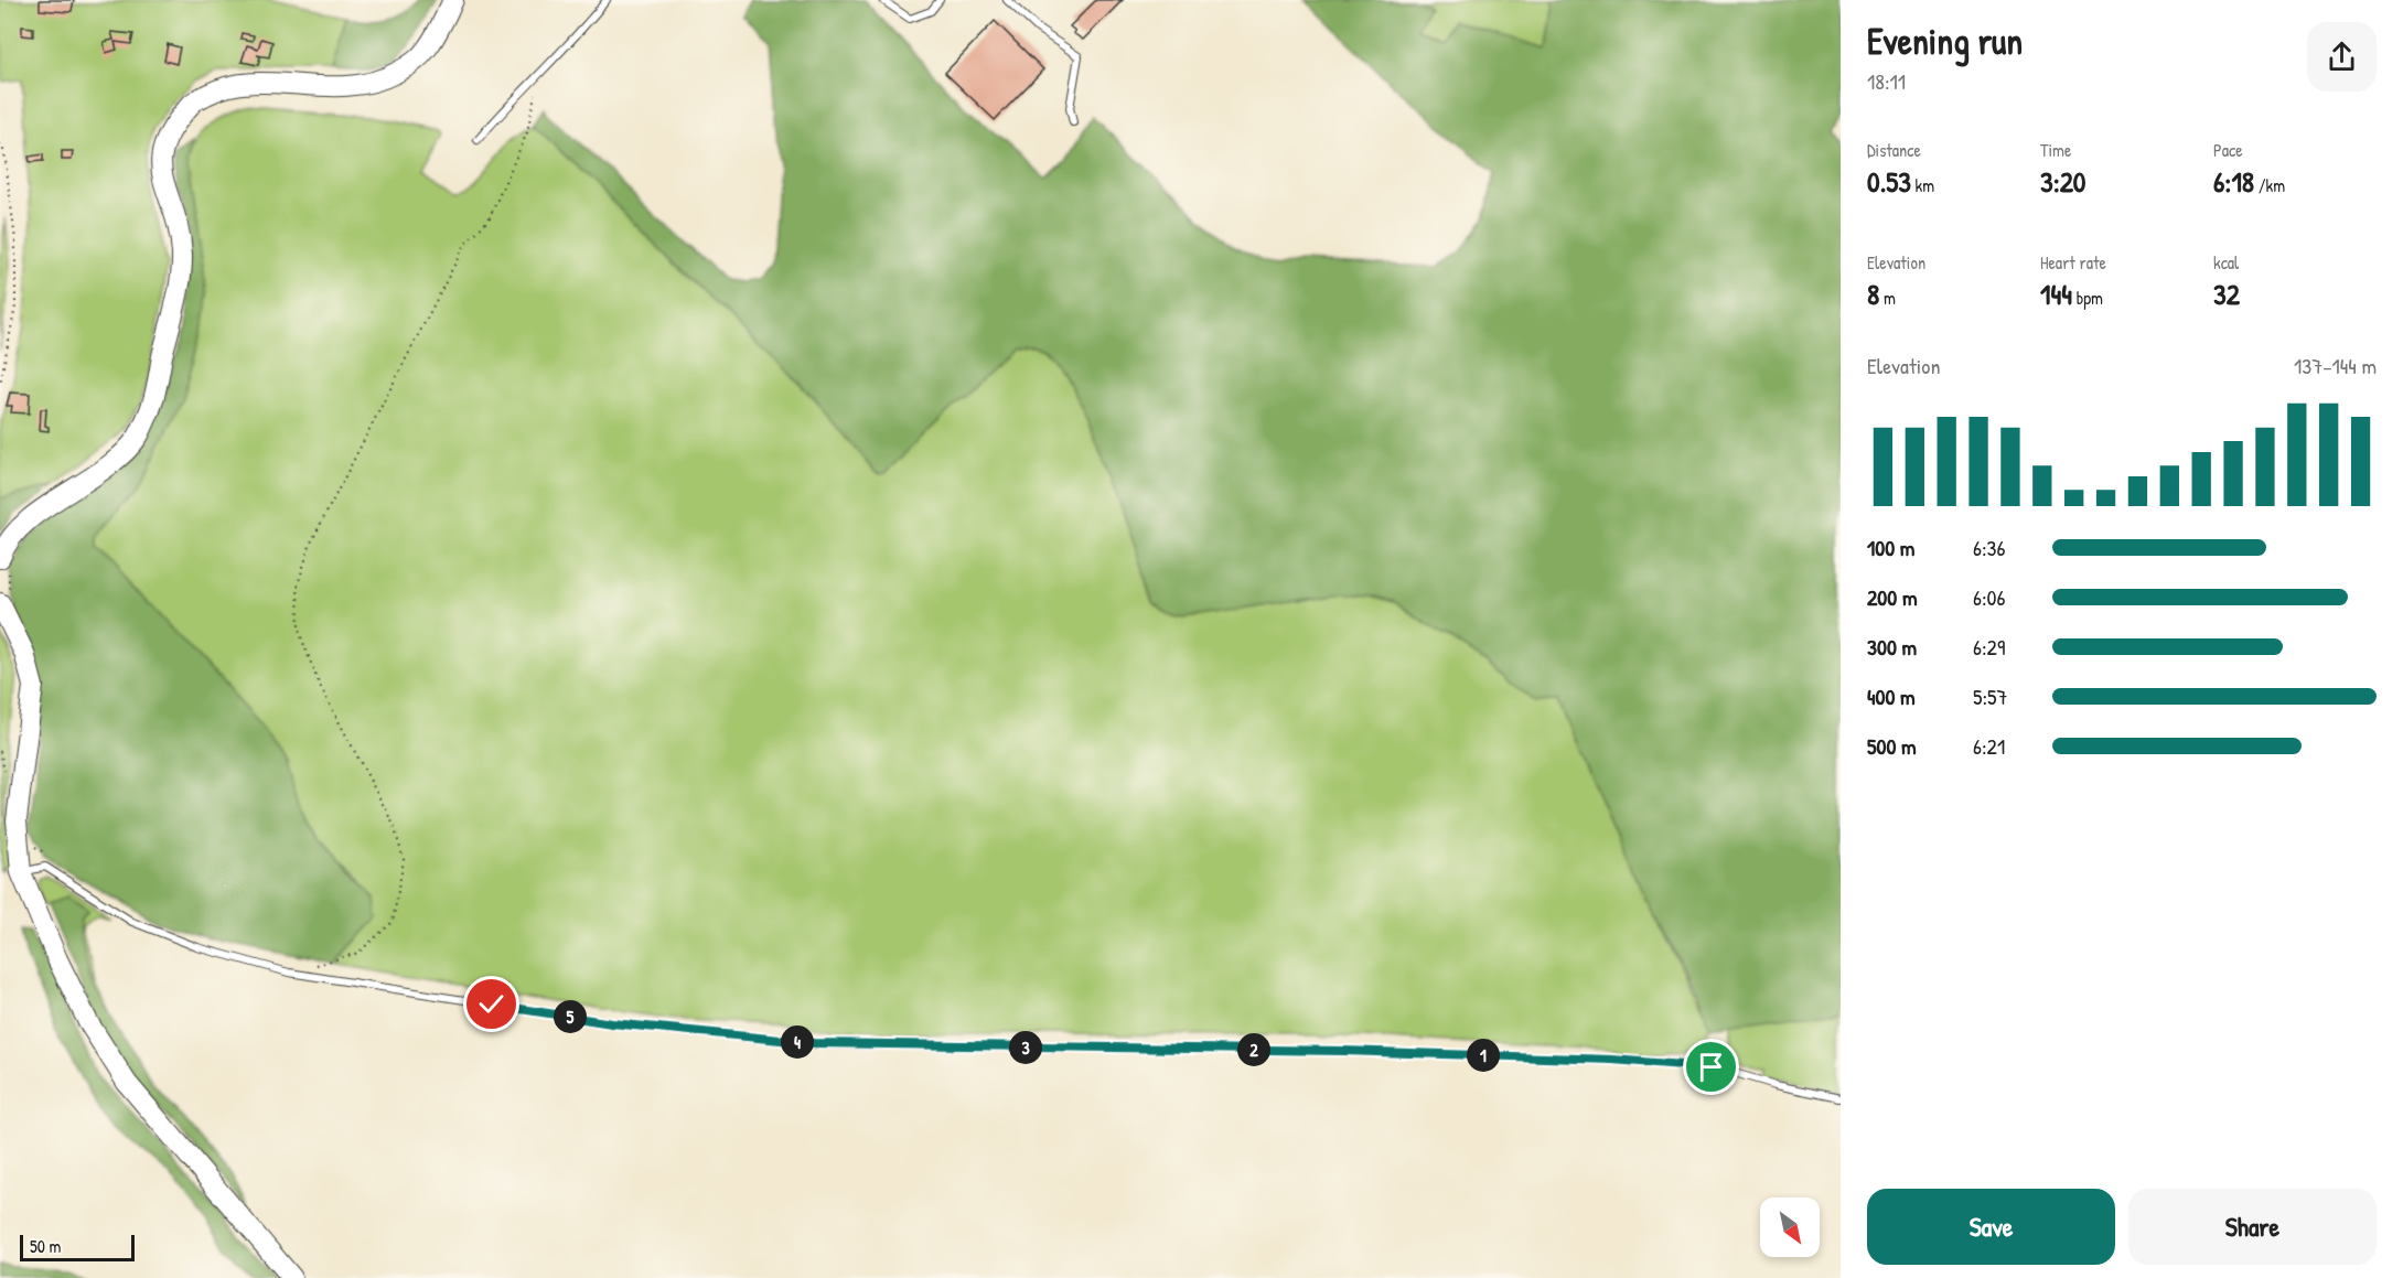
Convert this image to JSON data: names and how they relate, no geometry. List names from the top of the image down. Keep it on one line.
{"scale_bar":"50 m","north":"bottom right","page":{"heading":["Evening run","18:11"],"stats":[["Distance","0.53 km"],["Time","3:20"],["Pace","6:18 /km"],["Elevation","8 m"],["Heart rate","144 bpm"],["kcal","32"]],"chart":["Elevation","137–144 m"],"list":[{"name":"100 m","note":"6:36"},{"name":"200 m","note":"6:06"},{"name":"300 m","note":"6:29"},{"name":"400 m","note":"5:57"},{"name":"500 m","note":"6:21"}],"pins":["5","4","3","2","1"],"buttons":["Save","Share"],"scale":"50 m"}}
